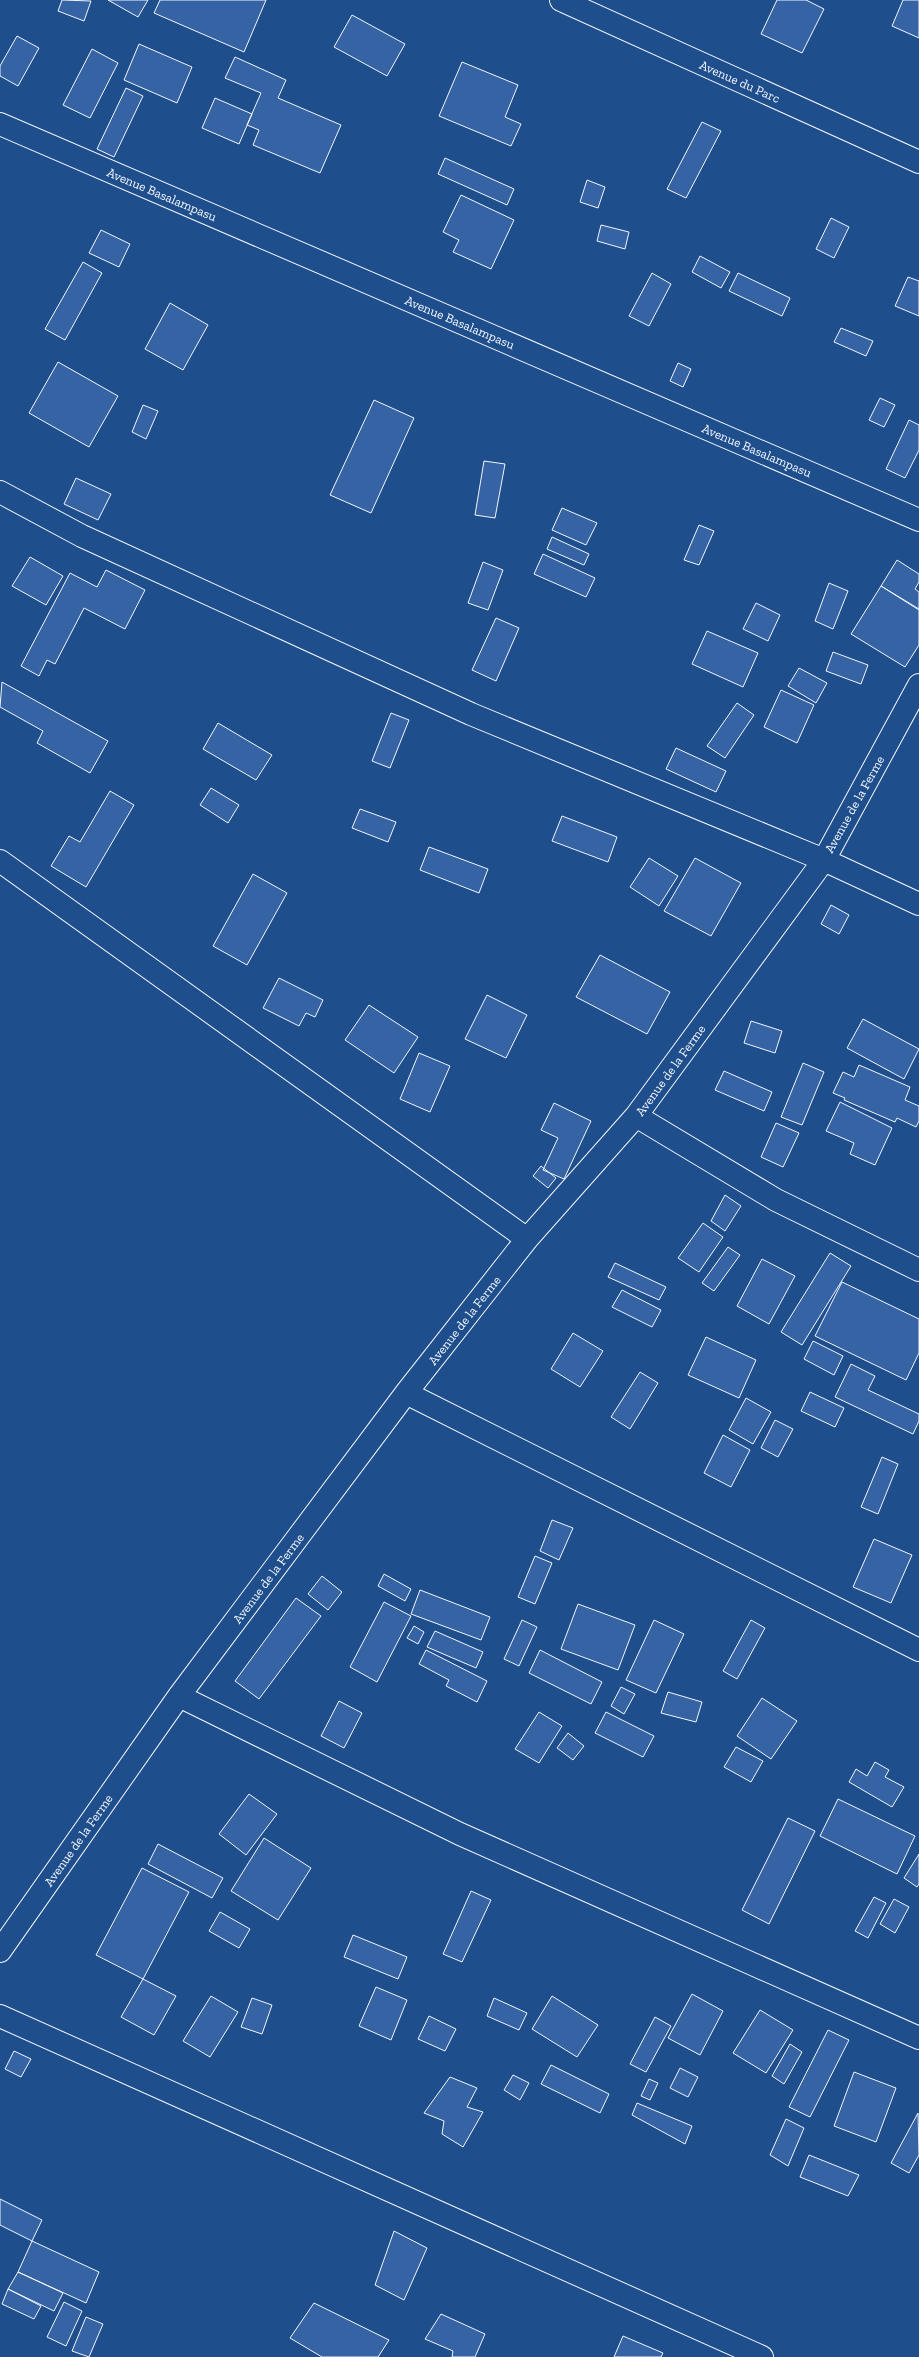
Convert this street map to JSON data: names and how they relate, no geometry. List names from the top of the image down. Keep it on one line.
{"streets":{"street":["Avenue du Parc","Avenue Basalampasu","Avenue de la Ferme"]}}
